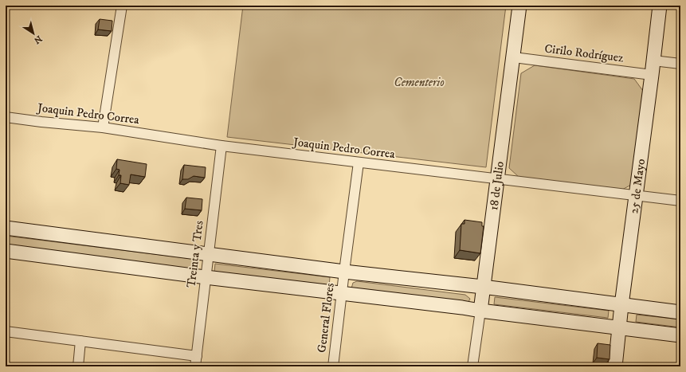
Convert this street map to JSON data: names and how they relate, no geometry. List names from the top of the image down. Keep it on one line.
{"streets":{"street":["Cirilo Rodríguez","Joaquin Pedro Correa","18 de Julio","25 de Mayo","Treinta y Tres","General Flores"]},"crossings":[["Cirilo Rodríguez","18 de Julio"],["Cirilo Rodríguez","25 de Mayo"],["Joaquin Pedro Correa","18 de Julio"],["Joaquin Pedro Correa","25 de Mayo"],["Joaquin Pedro Correa","Treinta y Tres"],["Joaquin Pedro Correa","General Flores"]],"parks":["Cementerio"],"north":"bottom right"}
